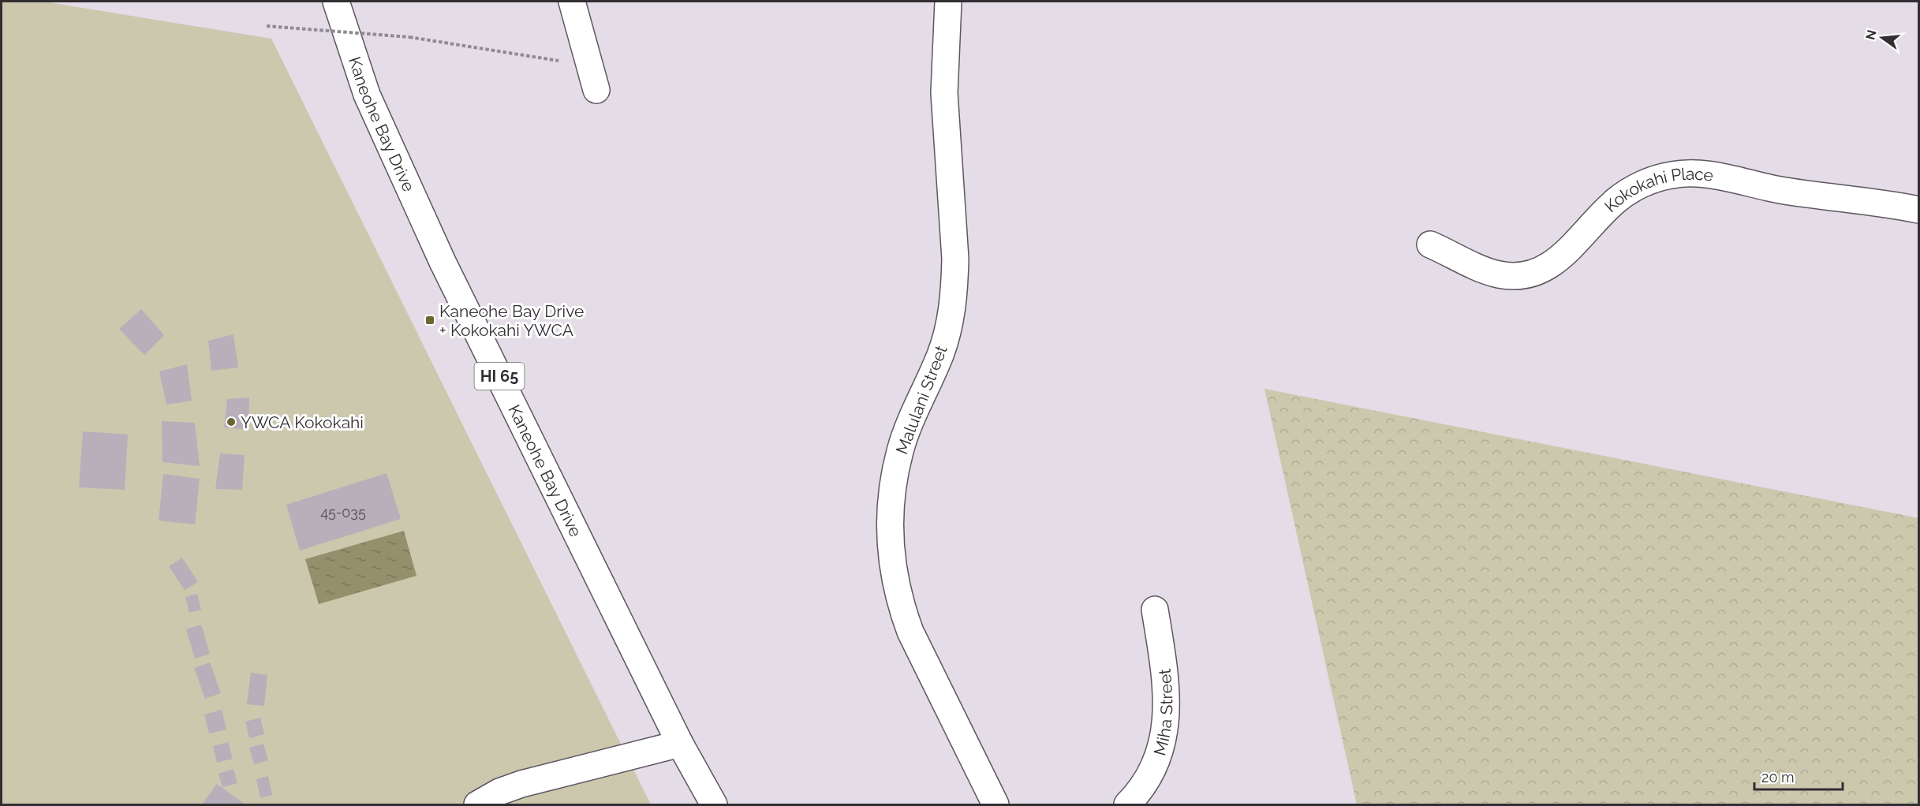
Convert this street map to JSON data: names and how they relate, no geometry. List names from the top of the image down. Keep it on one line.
{"streets":{"street":["Kaneohe Bay Drive","Kokokahi Place","HI 65","Malulani Street","Miha Street"]},"places":{"transit":["Kaneohe Bay Drive + Kokokahi YWCA"],"other":["YWCA Kokokahi"]},"house_numbers":["45-035"],"scale_bar":"20 m","north":"left"}
